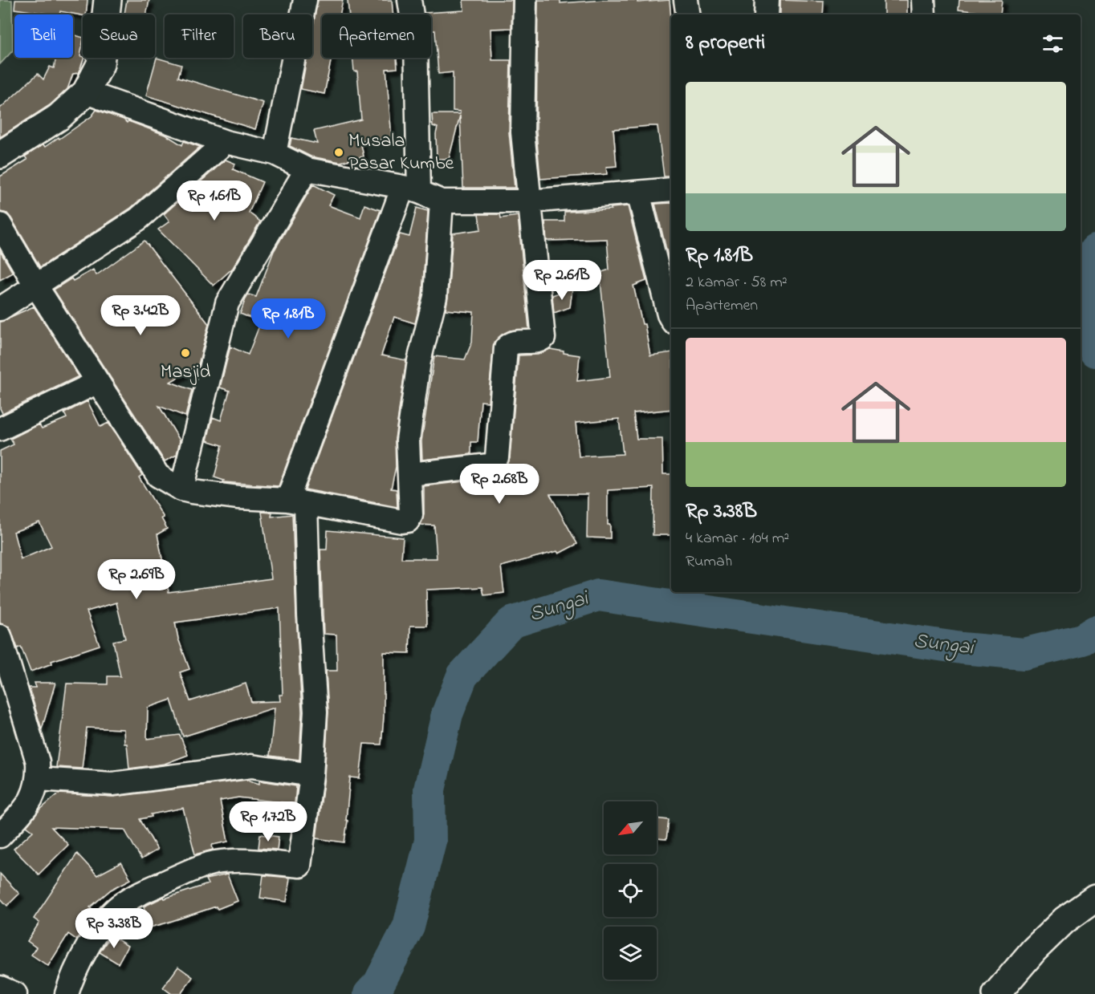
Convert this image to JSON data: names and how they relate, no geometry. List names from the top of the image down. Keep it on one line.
{"water":["Sungai"],"places":["Musala Pasar Kumbe","Masjid"],"north":"bottom left","page":{"chip":["Beli","Sewa","Filter","Baru","Apartemen"],"heading":"8 properti","list":[{"name":"Rp 1.81B","note":"2 kamar · 58 m² · Apartemen"},{"name":"Rp 3.38B","note":"4 kamar · 104 m² · Rumah"}],"price":["Rp 1.61B","Rp 2.61B","Rp 3.42B","Rp 1.81B","Rp 2.68B","Rp 2.69B","Rp 1.72B","Rp 3.38B"]}}
